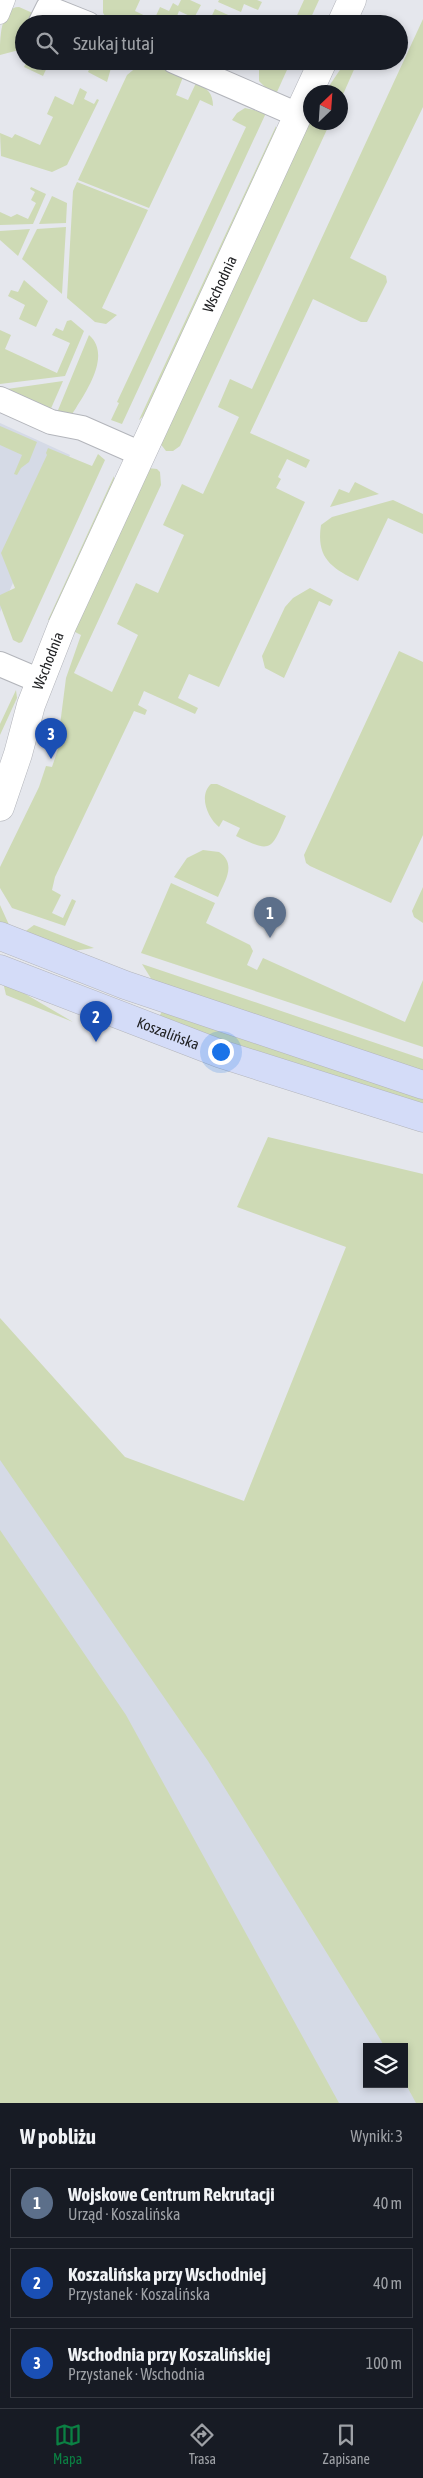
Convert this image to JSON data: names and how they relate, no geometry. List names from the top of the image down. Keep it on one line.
{"streets":{"main road":["Koszalińska"],"street":["Wschodnia"]},"north":"top right","page":{"search":"Szukaj tutaj","pins":["3","1","2"],"heading":["W pobliżu","Wyniki: 3"],"list":[{"mark":"1","name":"Wojskowe Centrum Rekrutacji","note":"Urząd · Koszalińska","value":"40 m"},{"mark":"2","name":"Koszalińska przy Wschodniej","note":"Przystanek · Koszalińska","value":"40 m"},{"mark":"3","name":"Wschodnia przy Koszalińskiej","note":"Przystanek · Wschodnia","value":"100 m"}],"nav":["Mapa","Trasa","Zapisane"]}}
